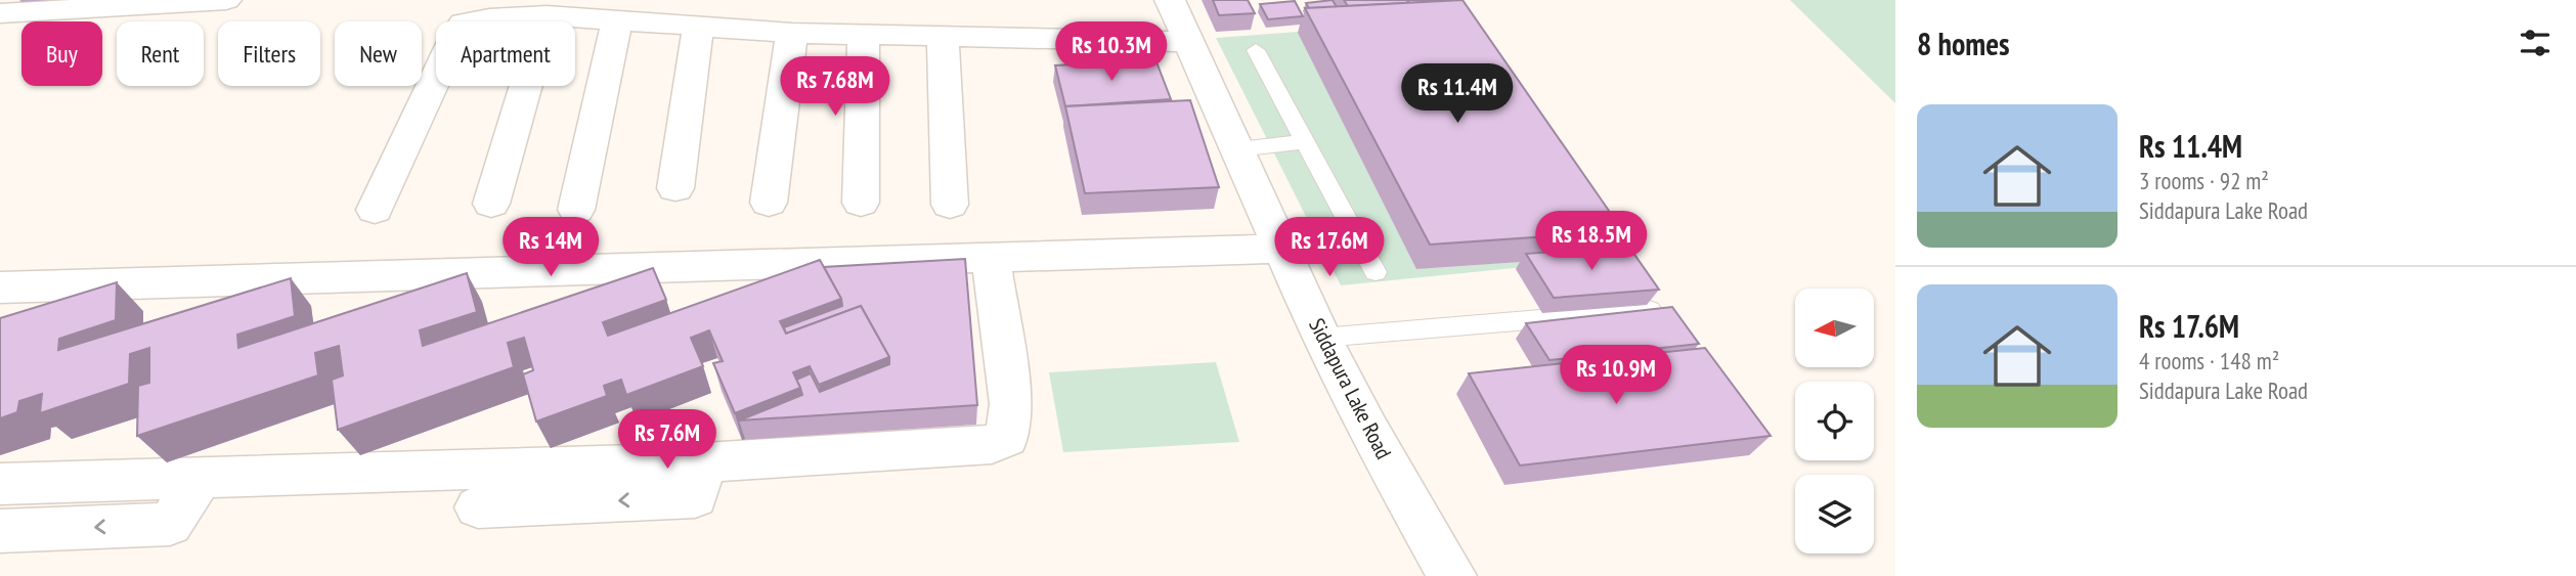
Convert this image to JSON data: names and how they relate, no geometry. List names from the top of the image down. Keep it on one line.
{"streets":{"street":["Siddapura Lake Road"]},"north":"left","page":{"heading":"8 homes","price":["Rs 10.3M","Rs 7.68M","Rs 11.4M","Rs 18.5M","Rs 14M","Rs 17.6M","Rs 10.9M","Rs 7.6M"],"chip":["Buy","Rent","Filters","New","Apartment"],"list":[{"name":"Rs 11.4M","note":"3 rooms · 92 m² · Siddapura Lake Road"},{"name":"Rs 17.6M","note":"4 rooms · 148 m² · Siddapura Lake Road"}]}}
